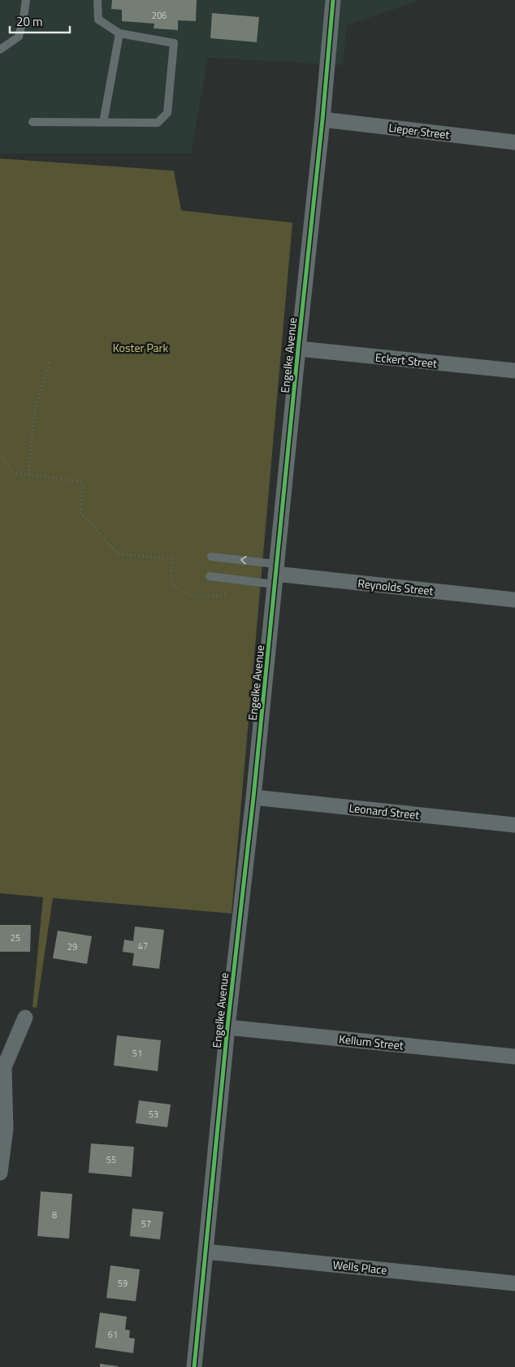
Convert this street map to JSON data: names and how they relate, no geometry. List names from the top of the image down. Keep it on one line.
{"streets":{"street":["Lieper Street","Engelke Avenue","Eckert Street","Reynolds Street","Leonard Street","Kellum Street","Wells Place"]},"crossings":[["Lieper Street","Engelke Avenue"],["Engelke Avenue","Eckert Street"],["Engelke Avenue","Reynolds Street"],["Engelke Avenue","Leonard Street"],["Engelke Avenue","Kellum Street"],["Engelke Avenue","Wells Place"]],"parks":["Koster Park"],"house_numbers":["206","25","47","29","51","53","55","8","57","59","61"],"scale_bar":"20 m"}
